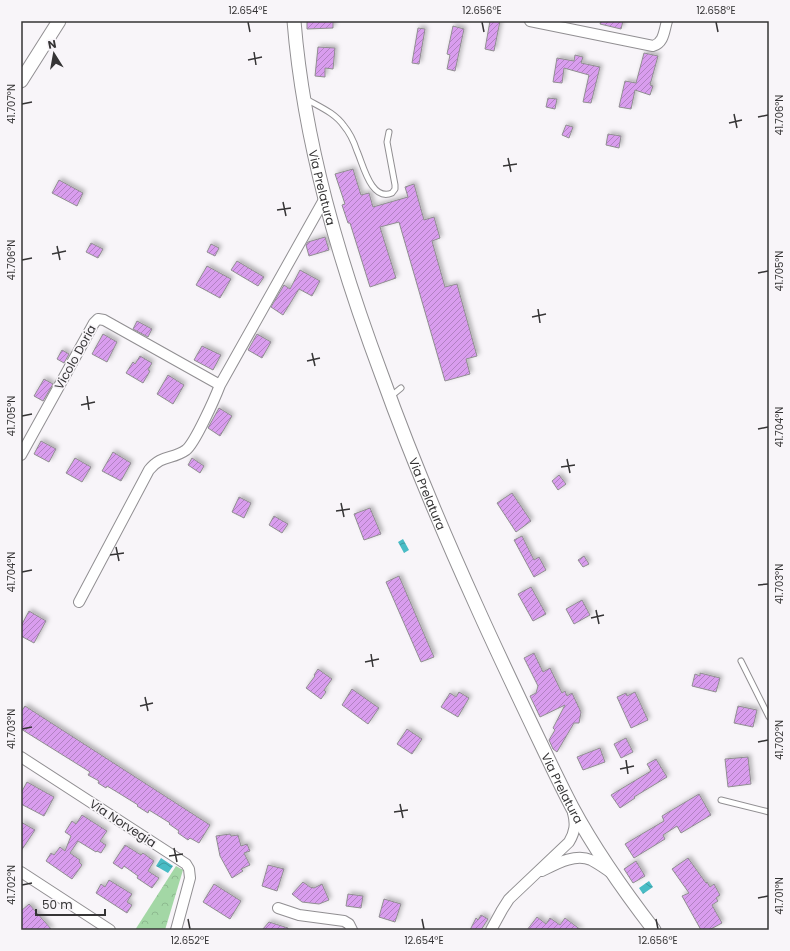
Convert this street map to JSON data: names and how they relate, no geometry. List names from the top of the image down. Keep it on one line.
{"streets":{"street":["Via Prelatura","Vicolo Doria","Via Norvegia"]},"scale_bar":"50 m","north":"top","coordinates":["12.654°E","12.656°E","12.658°E","41.707°N","41.706°N","41.705°N","41.704°N","41.703°N","41.702°N","41.701°N","12.652°E"]}
